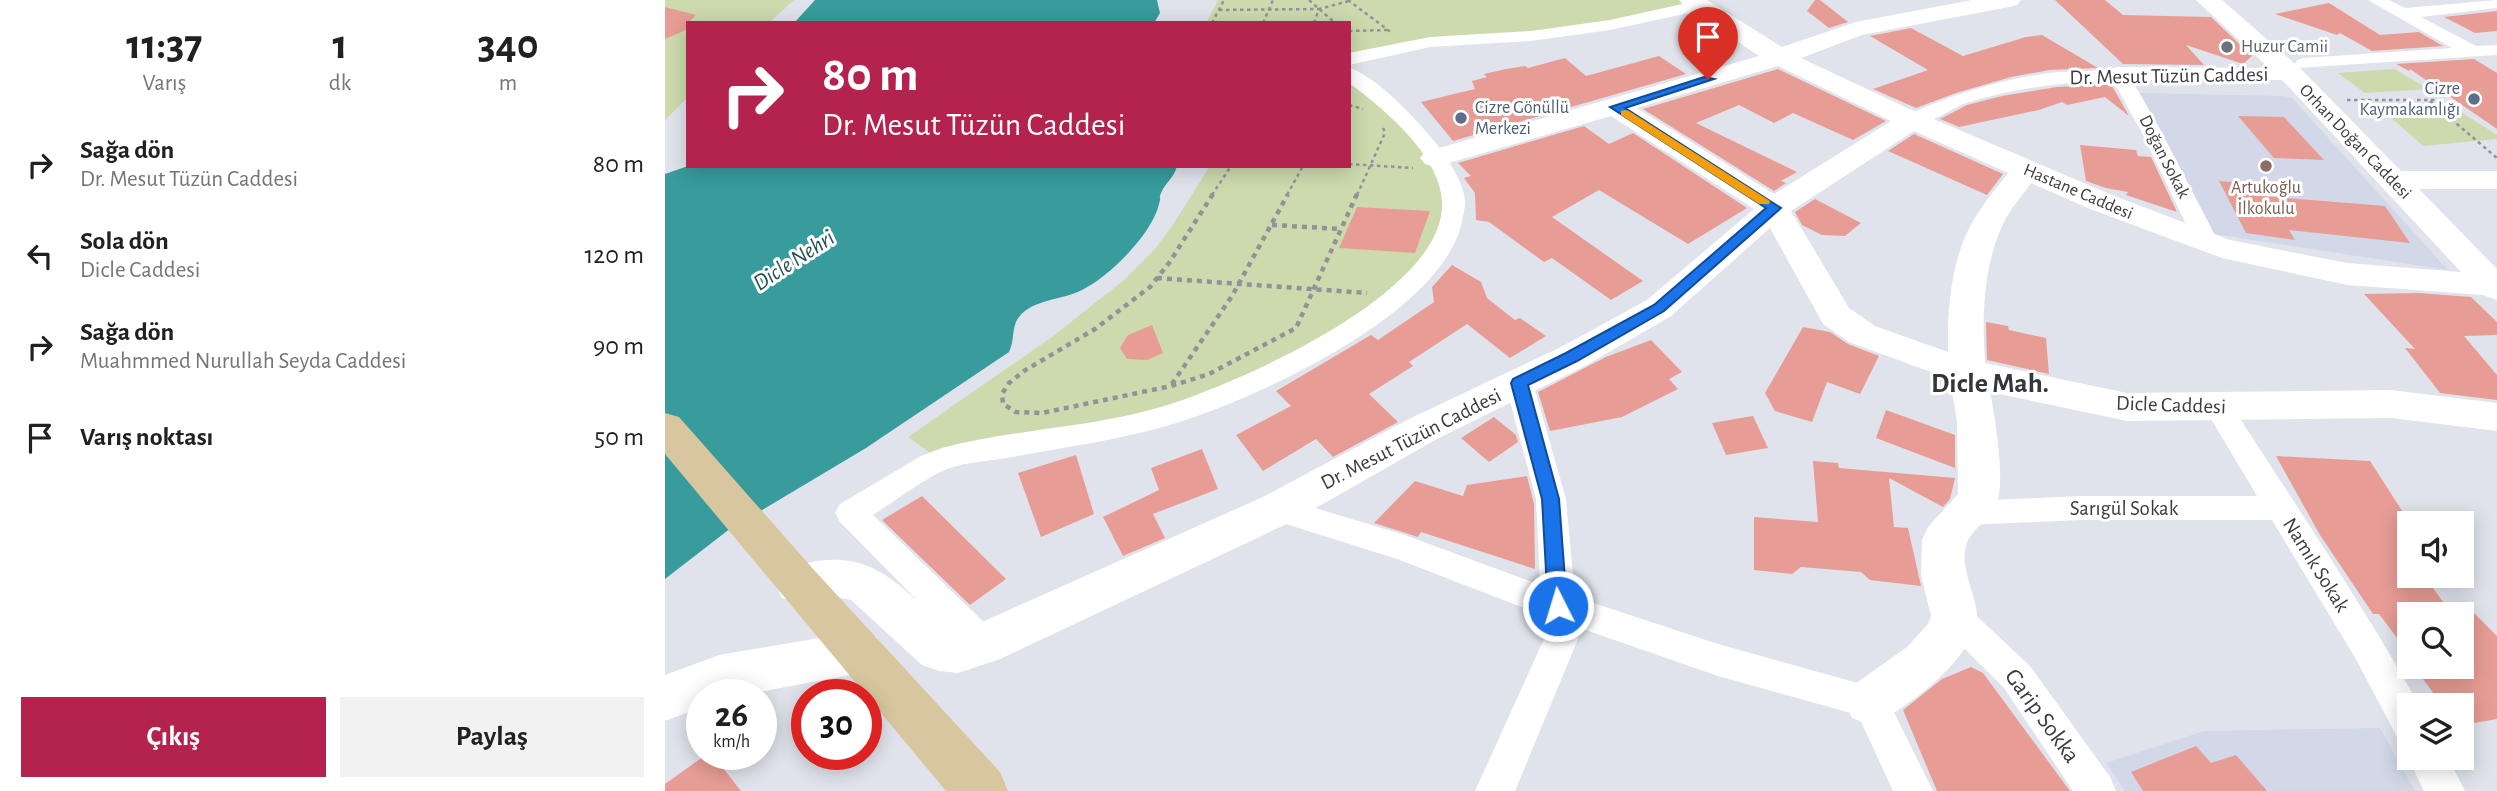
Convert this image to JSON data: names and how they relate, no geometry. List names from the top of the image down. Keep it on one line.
{"streets":{"street":["Dr. Mesut Tüzün Caddesi","Orhan Doğan Caddesi","Doğan Sokak","Hastane Caddesi","Dicle Caddesi","Sarıgül Sokak","Namık Sokak","Garip Sokka"]},"crossings":[["Dr. Mesut Tüzün Caddesi","Orhan Doğan Caddesi"],["Dr. Mesut Tüzün Caddesi","Doğan Sokak"],["Dr. Mesut Tüzün Caddesi","Hastane Caddesi"],["Dr. Mesut Tüzün Caddesi","Dicle Caddesi"],["Orhan Doğan Caddesi","Hastane Caddesi"],["Doğan Sokak","Hastane Caddesi"],["Dicle Caddesi","Namık Sokak"],["Sarıgül Sokak","Namık Sokak"]],"districts":["Dicle Mah."],"water":["Dicle Nehri"],"places":["Huzur Camii","Cizre Kaymakamlığı","Cizre Gönüllü Merkezi","Artukoğlu İlkokulu"],"page":{"eta":["11:37","Varış","1","dk","340","m"],"turn":["80 m","Dr. Mesut Tüzün Caddesi"],"list":[{"name":"Sağa dön","note":"Dr. Mesut Tüzün Caddesi","value":"80 m"},{"name":"Sola dön","note":"Dicle Caddesi","value":"120 m"},{"name":"Sağa dön","note":"Muahmmed Nurullah Seyda Caddesi","value":"90 m"},{"name":"Varış noktası","value":"50 m"}],"speed":"26 km/h","limit":"30","buttons":["Çıkış","Paylaş"]}}
